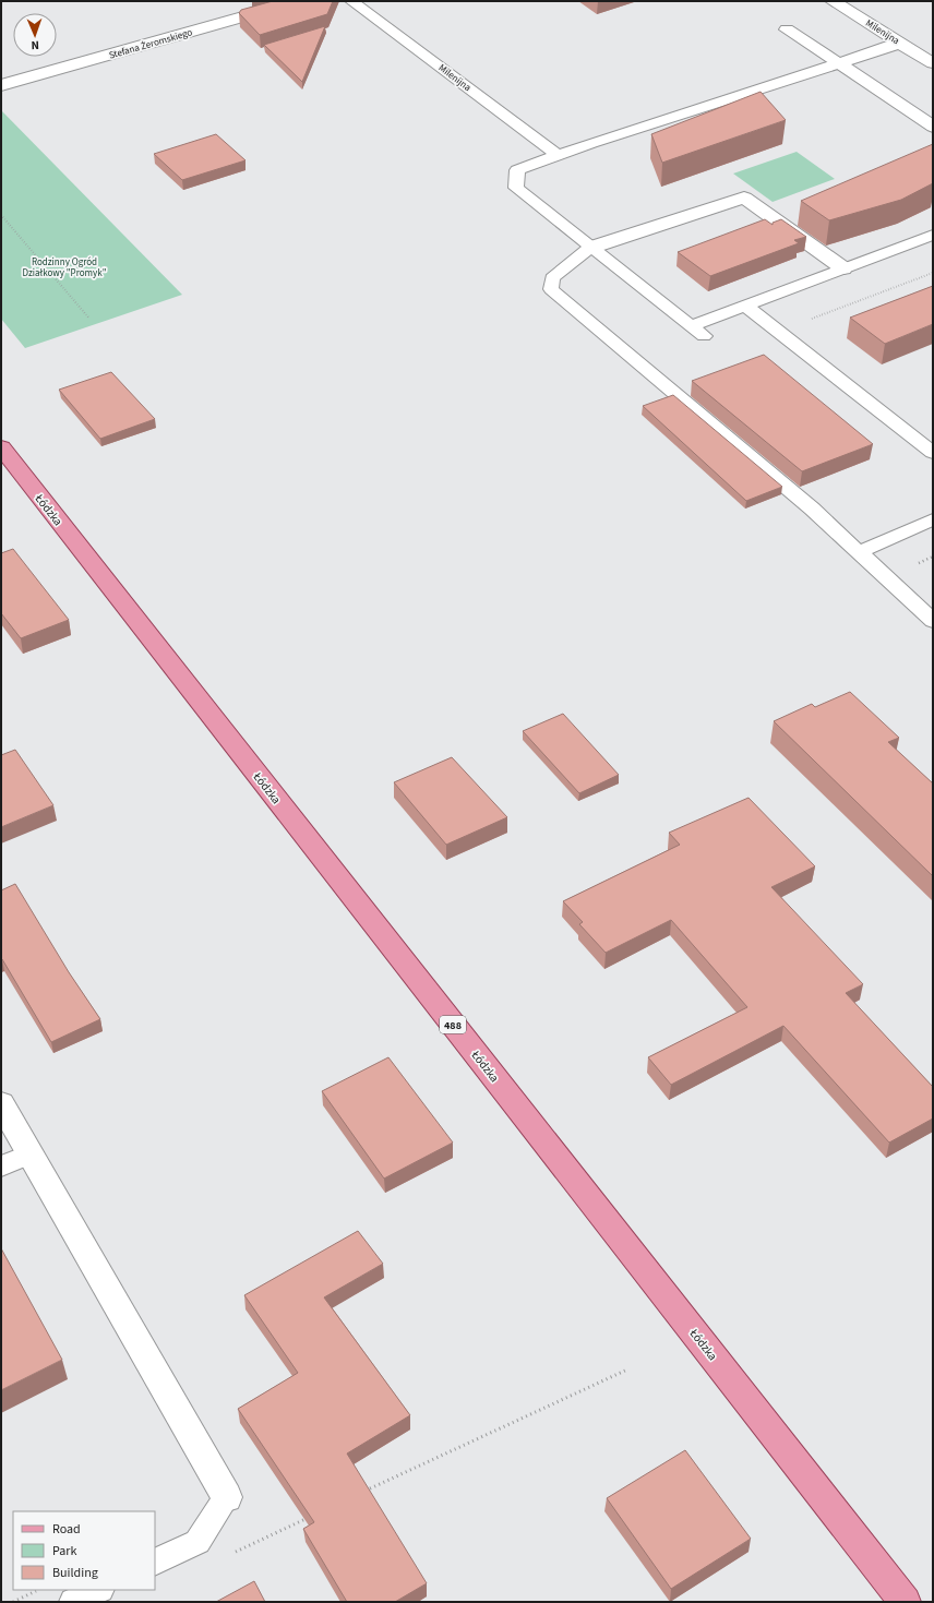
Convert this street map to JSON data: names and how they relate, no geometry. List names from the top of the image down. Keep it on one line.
{"streets":{"main road":["Łódzka","488"],"street":["Milenijna","Stefana Żeromskiego"]},"parks":["Rodzinny Ogród Działkowy \"Promyk\""],"legend":["Road","Park","Building"],"north":"bottom"}
